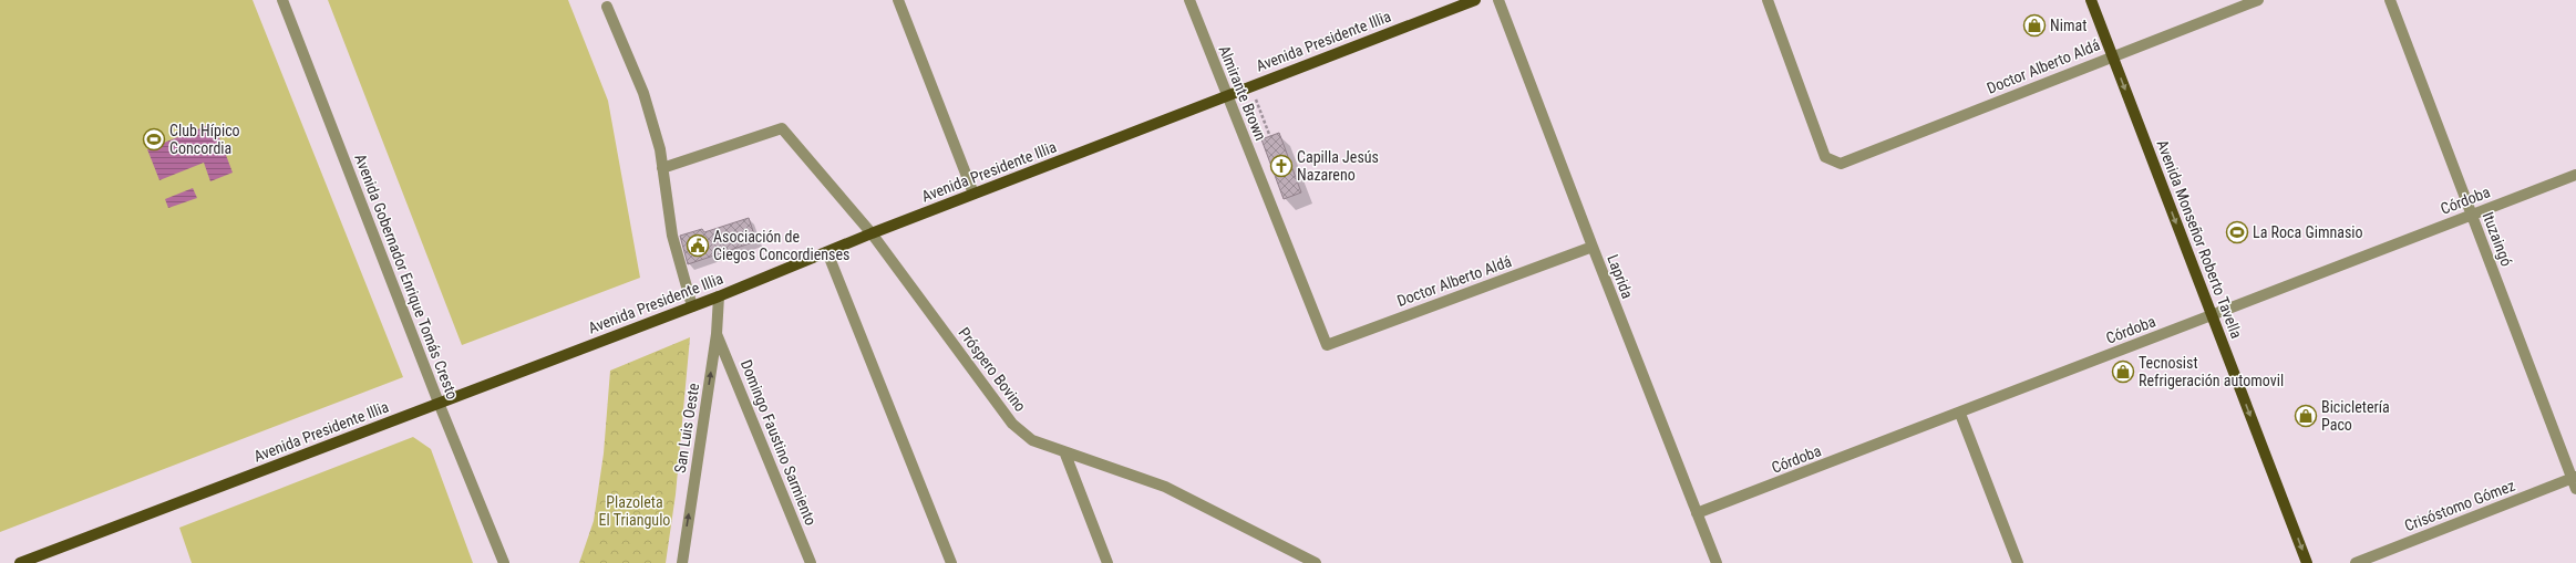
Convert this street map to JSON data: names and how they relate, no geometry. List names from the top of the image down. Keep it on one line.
{"streets":{"main road":["Avenida Presidente Illia","Avenida Monseñor Roberto Tavella"],"street":["Doctor Alberto Aldá","Almirante Brown","Córdoba","Ituzaingó","Avenida Gobernador Enrique Tomás Cresto","Laprida","Próspero Bovino","San Luis Oeste","Domingo Faustino Sarmiento","Crisóstomo Gómez"]},"crossings":[["Avenida Presidente Illia","Almirante Brown"],["Avenida Presidente Illia","Avenida Gobernador Enrique Tomás Cresto"],["Avenida Presidente Illia","Próspero Bovino"],["Avenida Presidente Illia","San Luis Oeste"],["Doctor Alberto Aldá","Almirante Brown"],["Doctor Alberto Aldá","Avenida Monseñor Roberto Tavella"],["Doctor Alberto Aldá","Laprida"],["Córdoba","Avenida Monseñor Roberto Tavella"],["Córdoba","Ituzaingó"],["Córdoba","Laprida"],["Ituzaingó","Crisóstomo Gómez"],["San Luis Oeste","Domingo Faustino Sarmiento"]],"one_way":["Avenida Monseñor Roberto Tavella","San Luis Oeste"],"parks":["Plazoleta El Triangulo"],"places":{"shop":["Nimat","Tecnosist Refrigeración automovil","Bicicletería Paco"],"sports":["Club Hípico Concordia","La Roca Gimnasio"],"church":["Capilla Jesús Nazareno"],"public building":["Asociación de Ciegos Concordienses"]}}
